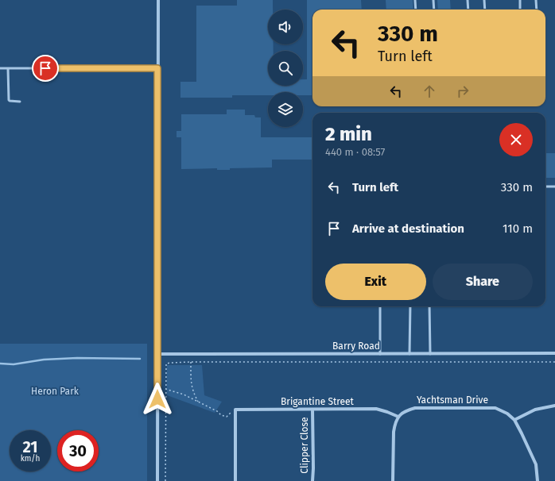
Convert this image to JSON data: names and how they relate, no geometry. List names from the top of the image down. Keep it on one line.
{"streets":{"street":["Barry Road","Yachtsman Drive","Brigantine Street","Clipper Close"]},"crossings":[["Yachtsman Drive","Brigantine Street"],["Brigantine Street","Clipper Close"]],"parks":["Heron Park"],"page":{"turn":["330 m","Turn left"],"heading":["2 min","440 m · 08:57"],"list":[{"name":"Turn left","value":"330 m"},{"name":"Arrive at destination","value":"110 m"}],"buttons":["Exit","Share"],"speed":"21 km/h","limit":"30"}}
